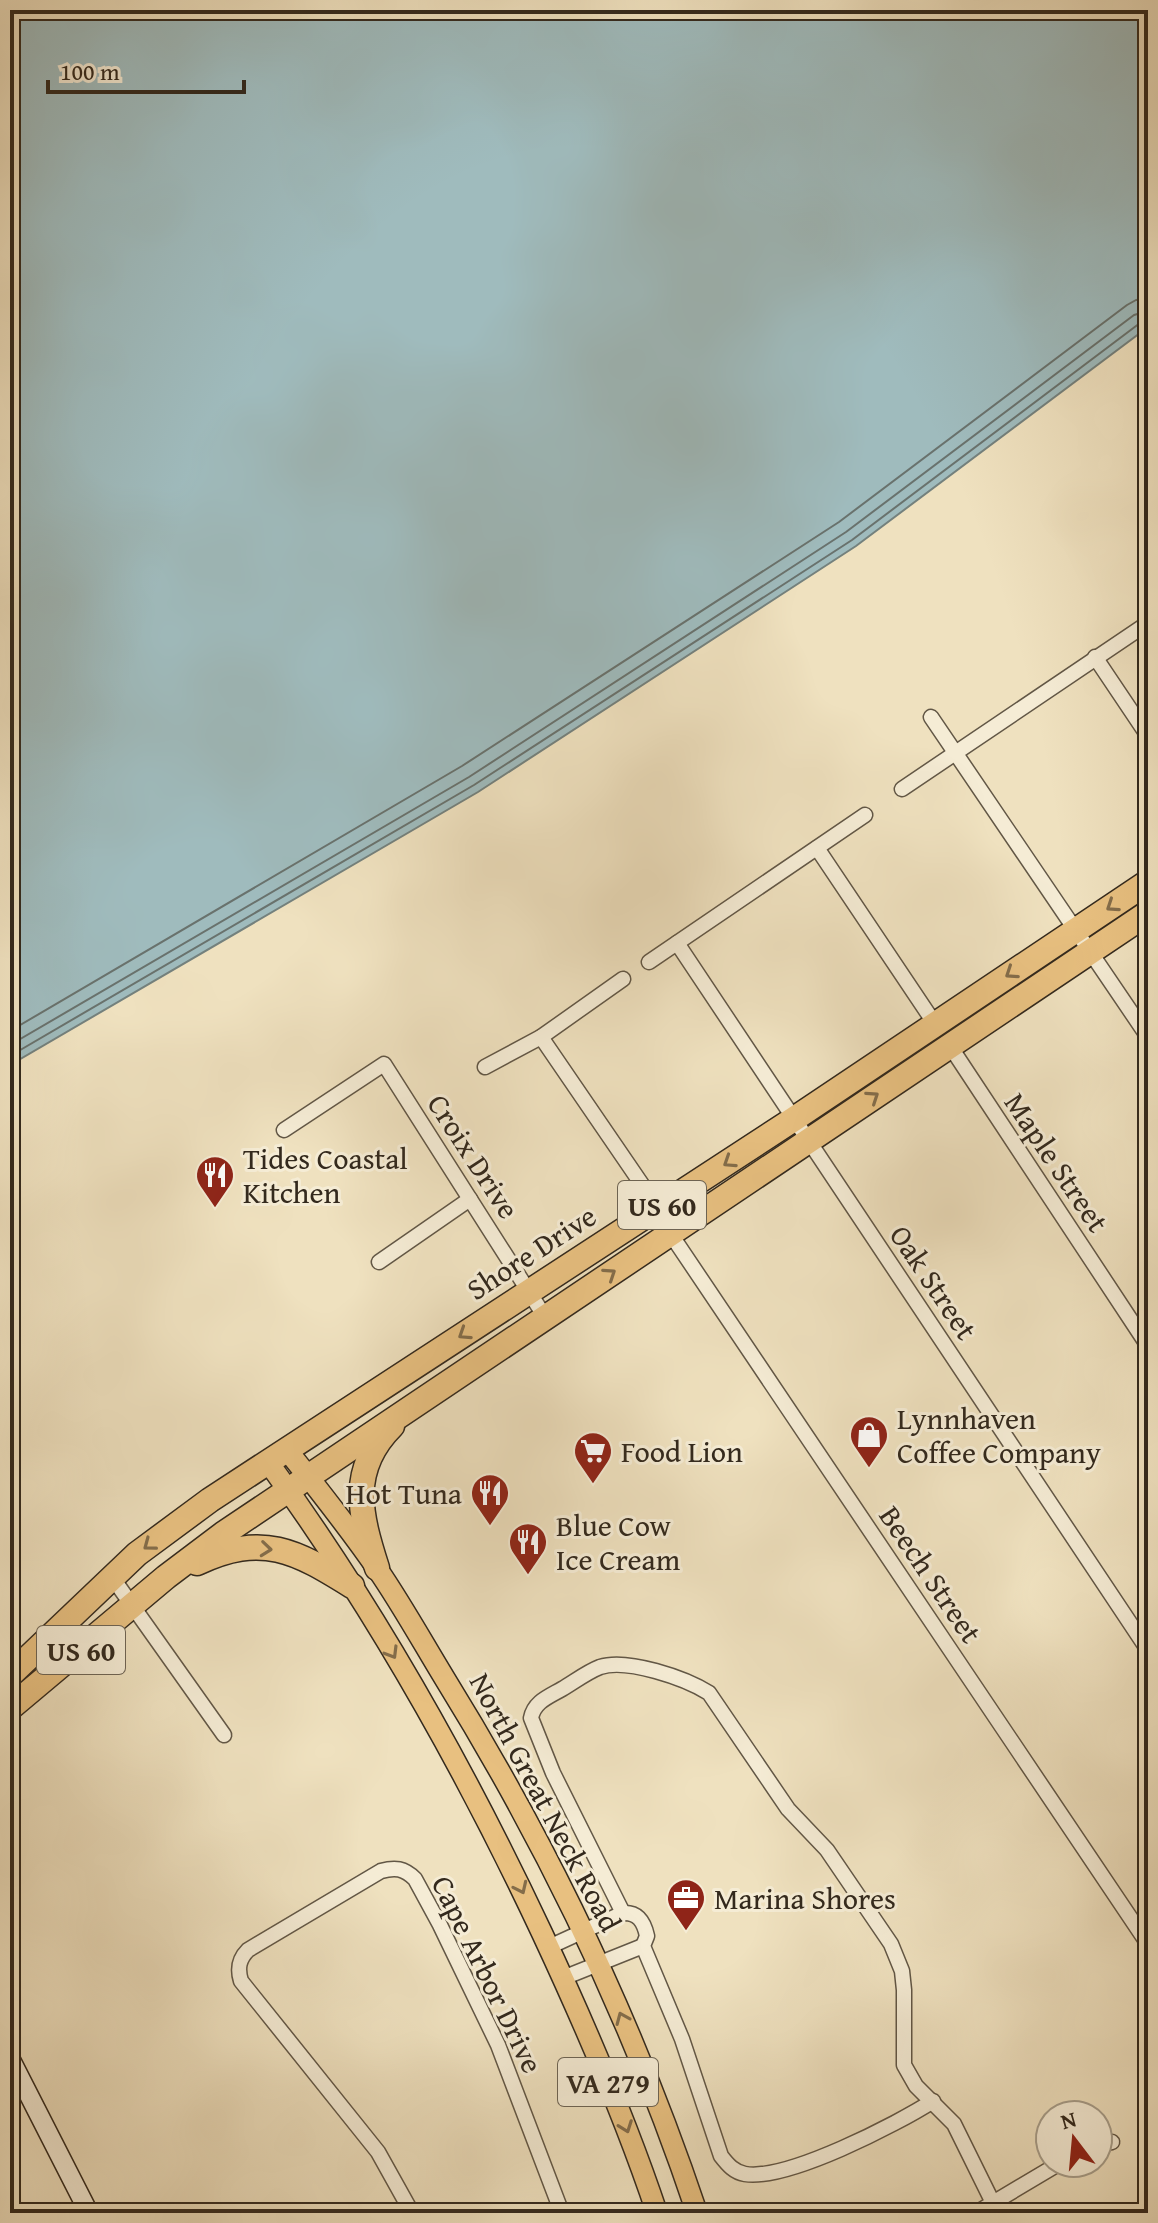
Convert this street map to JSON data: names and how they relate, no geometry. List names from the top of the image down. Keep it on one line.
{"streets":{"highway":["US 60","Shore Drive"],"main road":["North Great Neck Road","VA 279"],"street":["Croix Drive","Maple Street","Oak Street","Beech Street","Cape Arbor Drive"]},"crossings":[["Croix Drive","Shore Drive"],["Maple Street","Shore Drive"],["Shore Drive","Oak Street"],["Shore Drive","Beech Street"],["Shore Drive","North Great Neck Road"]],"places":{"restaurant":["Tides Coastal Kitchen","Hot Tuna","Blue Cow Ice Cream"],"shop":["Lynnhaven Coffee Company"],"supermarket":["Food Lion"],"office":["Marina Shores"]},"scale_bar":"100 m","north":"top"}
